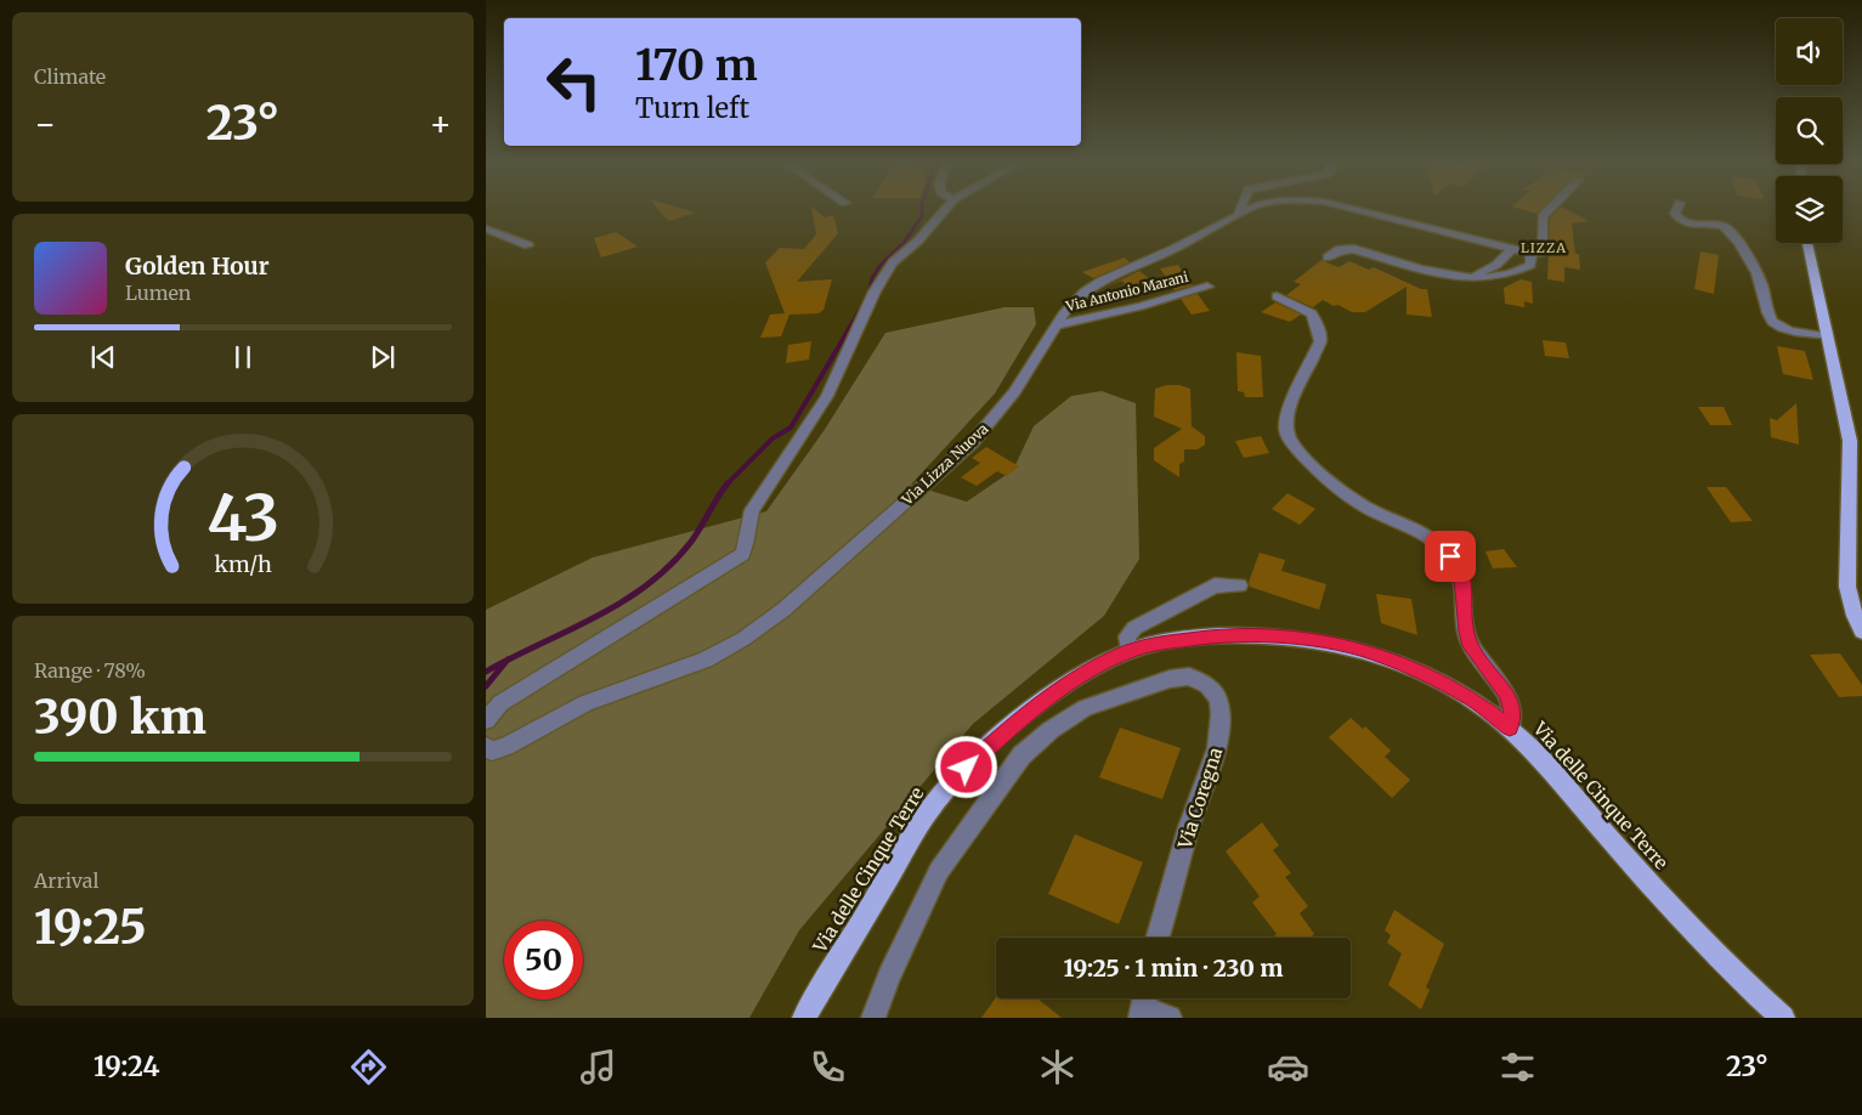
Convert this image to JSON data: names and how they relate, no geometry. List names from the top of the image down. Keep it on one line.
{"streets":{"main road":["Via delle Cinque Terre"],"street":["Via Antonio Marani","Via Lizza Nuova","Via Coregna"]},"crossings":[["Via Antonio Marani","Via Lizza Nuova"]],"districts":["LIZZA"],"page":{"tile":["Climate",["Range · 78%","390 km"],["Arrival","19:25"]],"turn":["170 m","Turn left"],"heat":["−","23°","+"],"song":["Golden Hour","Lumen"],"limit":"50","trip":"19:25 · 1 min · 230 m","tabs":["19:24","23°"],"gauge":["43","km/h"]}}
